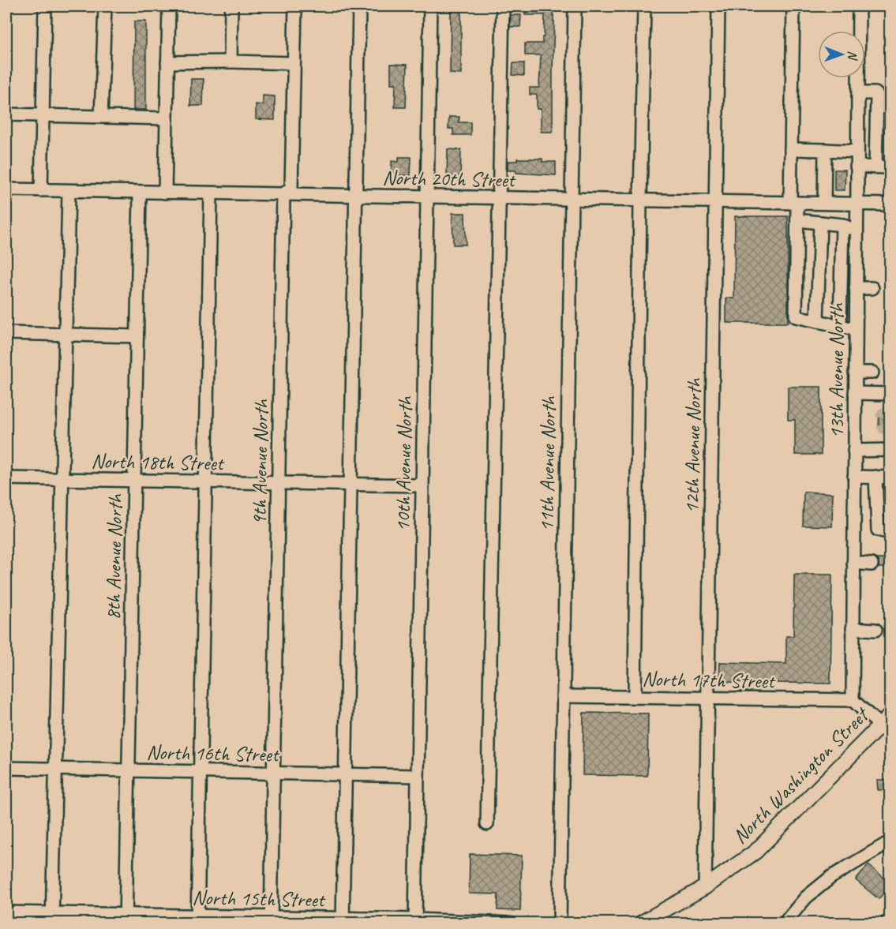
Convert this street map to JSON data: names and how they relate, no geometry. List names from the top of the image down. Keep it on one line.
{"streets":{"main road":["North Washington Street"],"street":["North 20th Street","13th Avenue North","12th Avenue North","North 18th Street","9th Avenue North","10th Avenue North","11th Avenue North","8th Avenue North","North 17th Street","North 16th Street","North 15th Street"]},"crossings":[["North 20th Street","13th Avenue North"],["North 20th Street","12th Avenue North"],["North 20th Street","9th Avenue North"],["North 20th Street","10th Avenue North"],["North 20th Street","11th Avenue North"],["North 20th Street","8th Avenue North"],["13th Avenue North","North 17th Street"],["12th Avenue North","North 17th Street"],["12th Avenue North","North Washington Street"],["North 18th Street","9th Avenue North"],["North 18th Street","10th Avenue North"],["North 18th Street","8th Avenue North"],["9th Avenue North","North 16th Street"],["9th Avenue North","North 15th Street"],["10th Avenue North","North 16th Street"],["10th Avenue North","North 15th Street"],["11th Avenue North","North 17th Street"],["8th Avenue North","North 16th Street"],["8th Avenue North","North 15th Street"]],"north":"right"}
